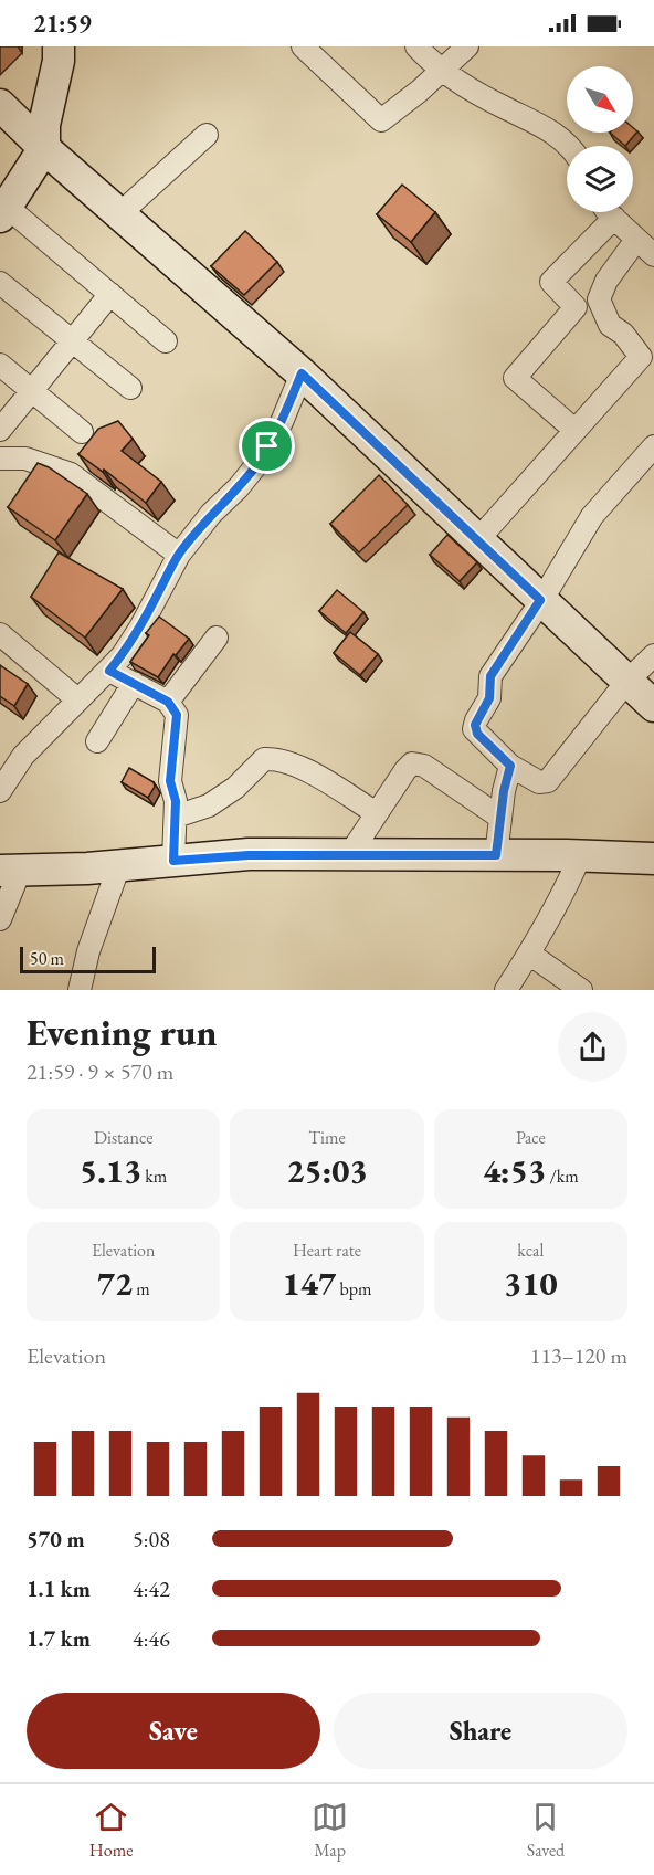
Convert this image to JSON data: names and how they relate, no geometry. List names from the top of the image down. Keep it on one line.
{"scale_bar":"50 m","north":"bottom right","page":{"status":"21:59","scale":"50 m","heading":["Evening run","21:59 · 9 × 570 m"],"stats":[["Distance","5.13 km"],["Time","25:03"],["Pace","4:53 /km"],["Elevation","72 m"],["Heart rate","147 bpm"],["kcal","310"]],"chart":["Elevation","113–120 m"],"list":[{"name":"570 m","note":"5:08"},{"name":"1.1 km","note":"4:42"},{"name":"1.7 km","note":"4:46"}],"buttons":["Save","Share"],"tabs":["Home","Map","Saved"]}}
